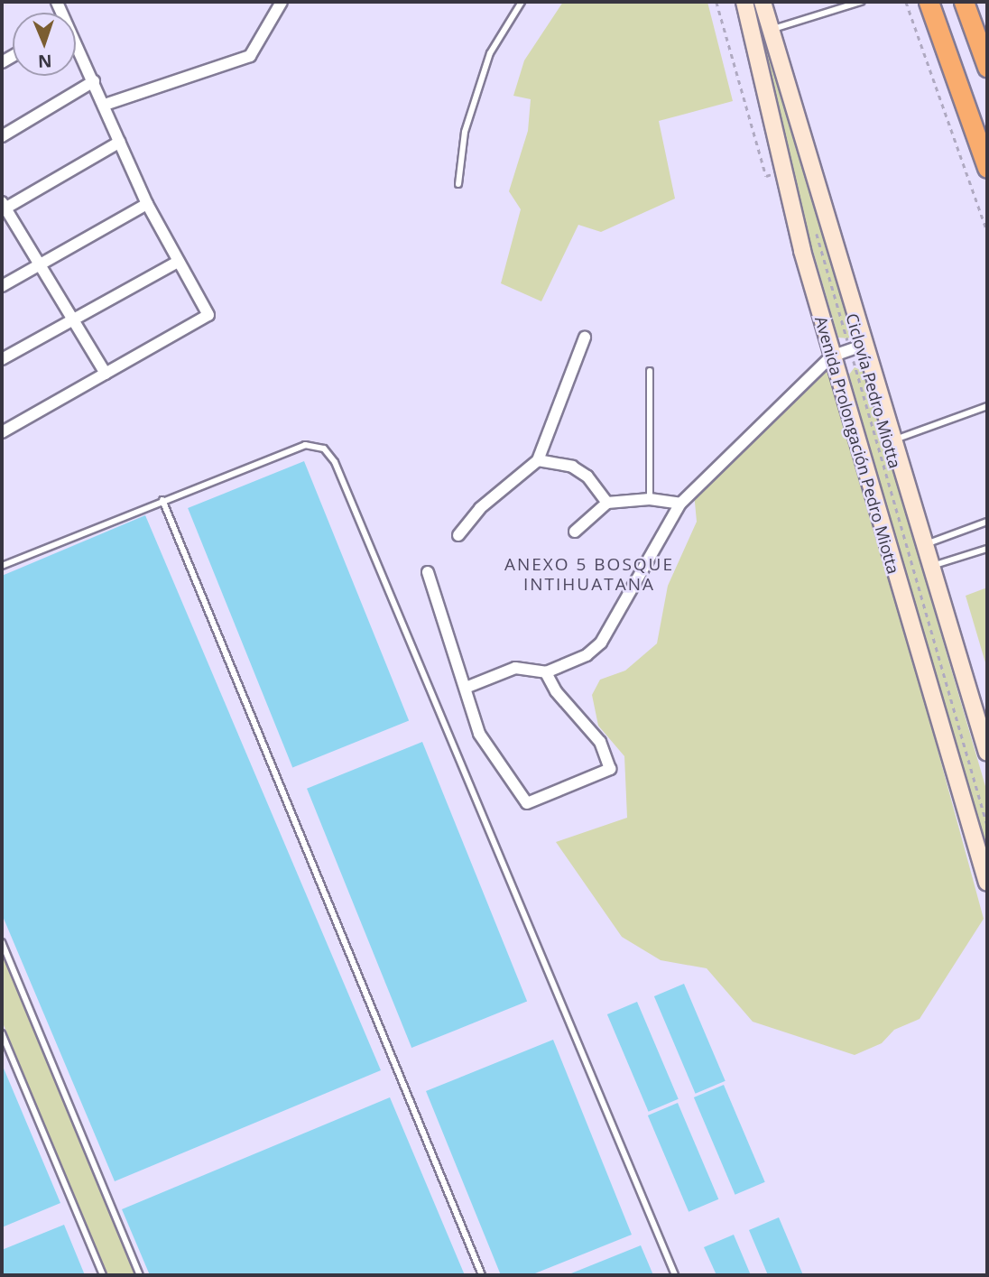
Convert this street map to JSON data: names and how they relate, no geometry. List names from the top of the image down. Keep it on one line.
{"streets":{"main road":["Avenida Prolongación Pedro Miotta"],"path":["Ciclovía Pedro Miotta"]},"districts":["ANEXO 5 BOSQUE INTIHUATANA"],"north":"bottom"}
